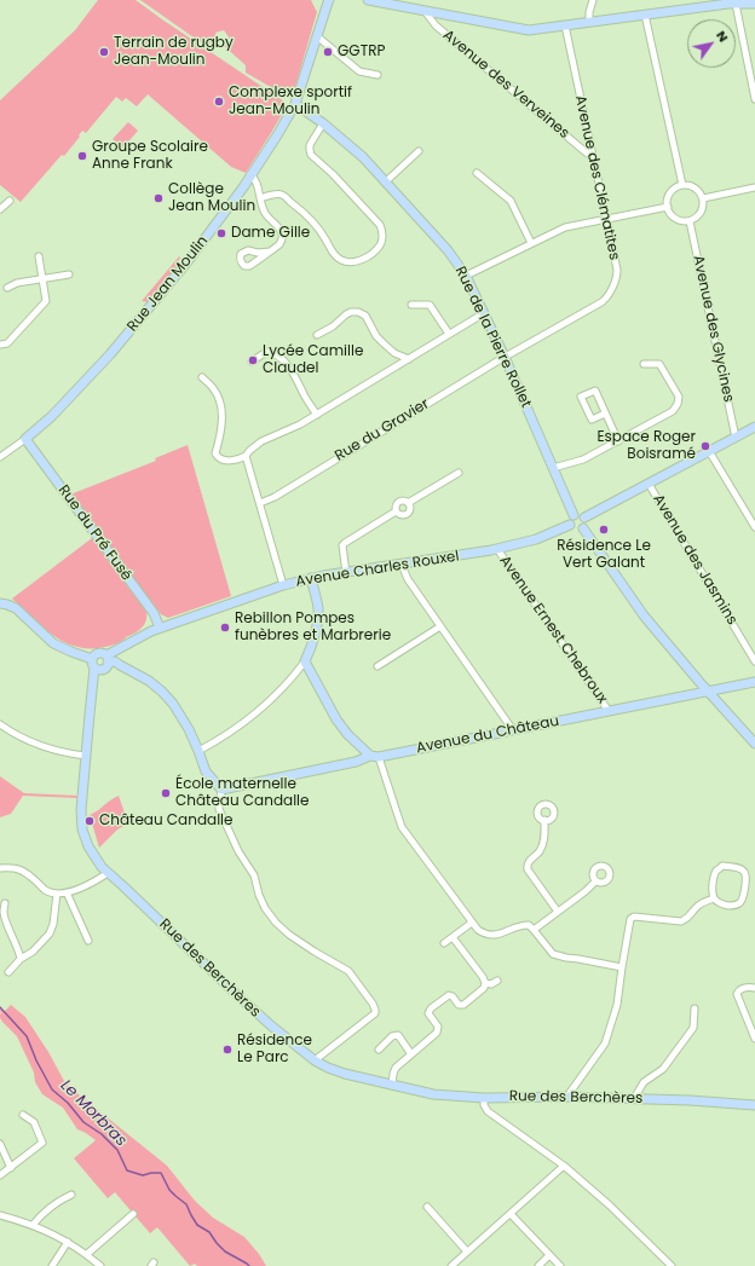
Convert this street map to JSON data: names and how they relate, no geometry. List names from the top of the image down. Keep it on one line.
{"streets":{"street":["Avenue des Verveines","Avenue des Clématites","Rue Jean Moulin","Avenue des Glycines","Rue de la Pierre Rollet","Rue du Gravier","Rue du Pré Fusé","Avenue des Jasmins","Avenue Charles Rouxel","Avenue Ernest Chebroux","Avenue du Château","Rue des Berchères"]},"crossings":[["Avenue des Verveines","Avenue des Clématites"],["Avenue des Clématites","Rue de la Pierre Rollet"],["Avenue des Clématites","Rue du Gravier"],["Rue Jean Moulin","Rue de la Pierre Rollet"],["Rue Jean Moulin","Rue du Pré Fusé"],["Rue de la Pierre Rollet","Rue du Gravier"],["Rue de la Pierre Rollet","Avenue Charles Rouxel"],["Rue du Pré Fusé","Avenue Charles Rouxel"],["Avenue Charles Rouxel","Avenue Ernest Chebroux"],["Avenue Charles Rouxel","Rue des Berchères"],["Avenue Ernest Chebroux","Avenue du Château"]],"water":["Le Morbras"],"places":["Terrain de rugby Jean-Moulin","GGTRP","Complexe sportif Jean-Moulin","Groupe Scolaire Anne Frank","Collège Jean Moulin","Dame Gille","Lycée Camille Claudel","Espace Roger Boisramé","Résidence Le Vert Galant","Rebillon Pompes funèbres et Marbrerie","École maternelle Château Candalle","Château Candalle","Résidence Le Parc"],"north":"top right"}
